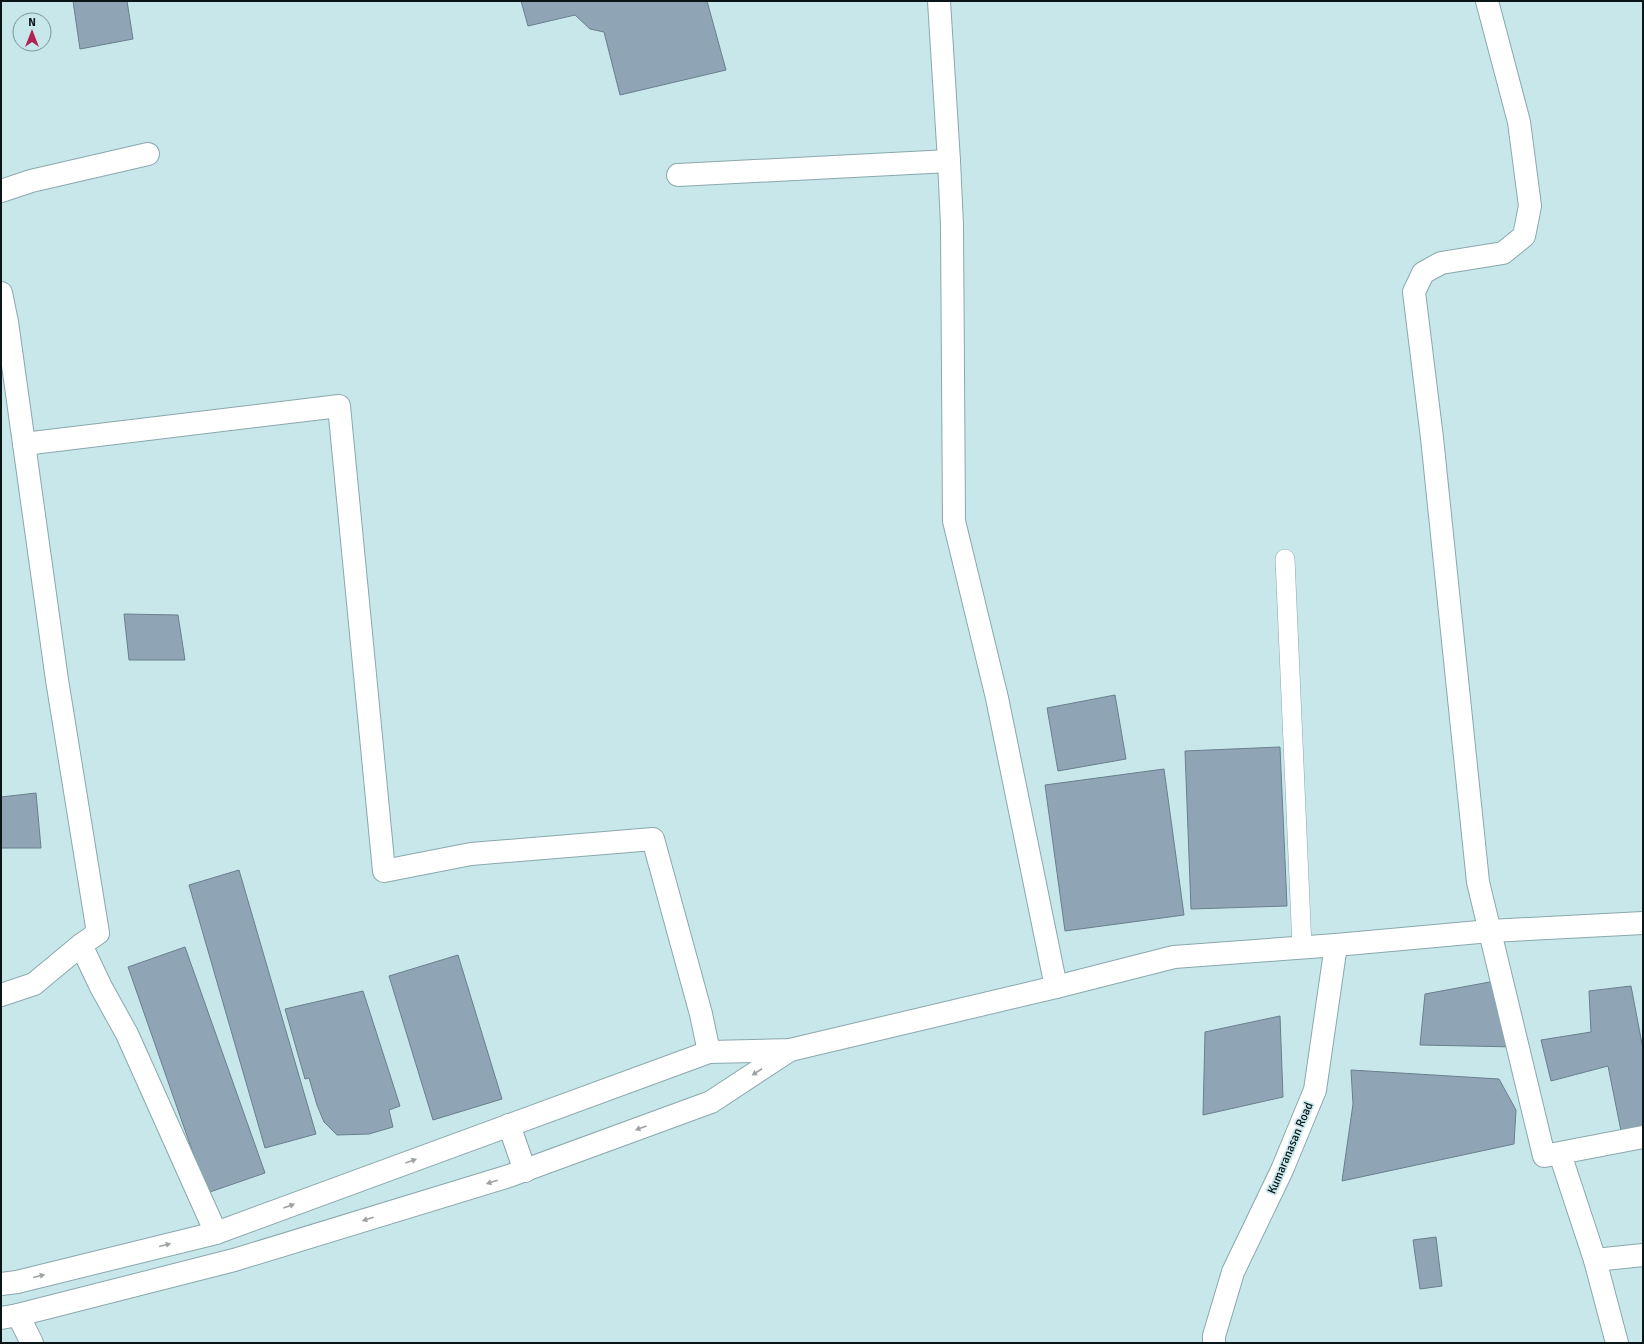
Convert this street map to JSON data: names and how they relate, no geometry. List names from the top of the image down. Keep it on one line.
{"streets":{"street":["Kumaranasan Road"]},"north":"top"}
